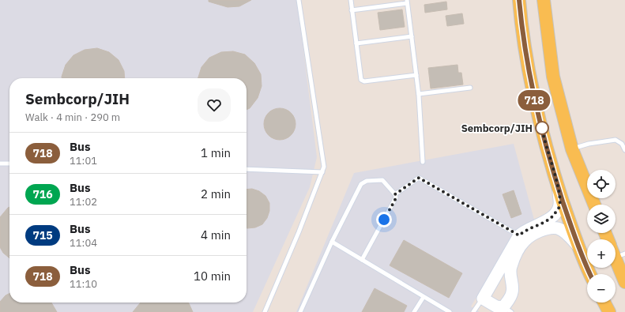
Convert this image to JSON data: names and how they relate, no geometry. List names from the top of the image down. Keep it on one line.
{"places":["Sembcorp/JIH"],"lines":["bus line 718"],"page":{"on_map":"718","heading":["Sembcorp/JIH","Walk · 4 min · 290 m"],"list":[{"mark":"718","name":"Bus","note":"11:01","value":"1 min"},{"mark":"716","name":"Bus","note":"11:02","value":"2 min"},{"mark":"715","name":"Bus","note":"11:04","value":"4 min"},{"mark":"718","name":"Bus","note":"11:10","value":"10 min"}],"map_buttons":["+","−"]}}
